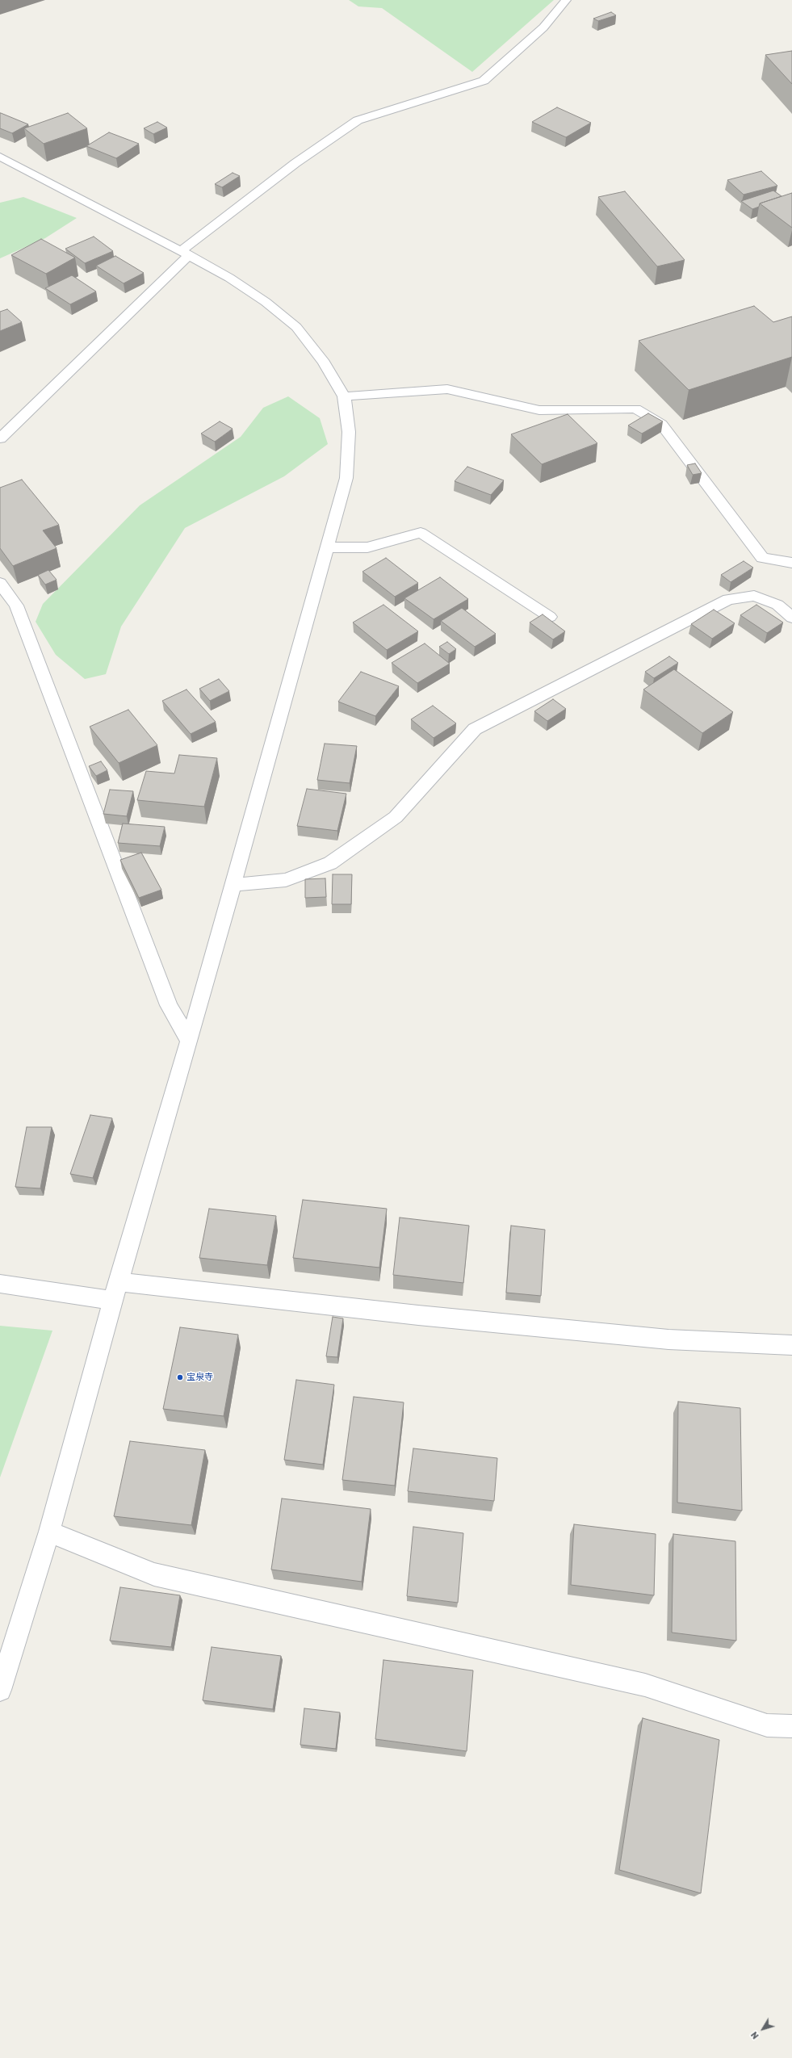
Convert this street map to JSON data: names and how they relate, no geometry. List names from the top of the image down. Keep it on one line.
{"places":["宝泉寺"],"north":"bottom left"}
